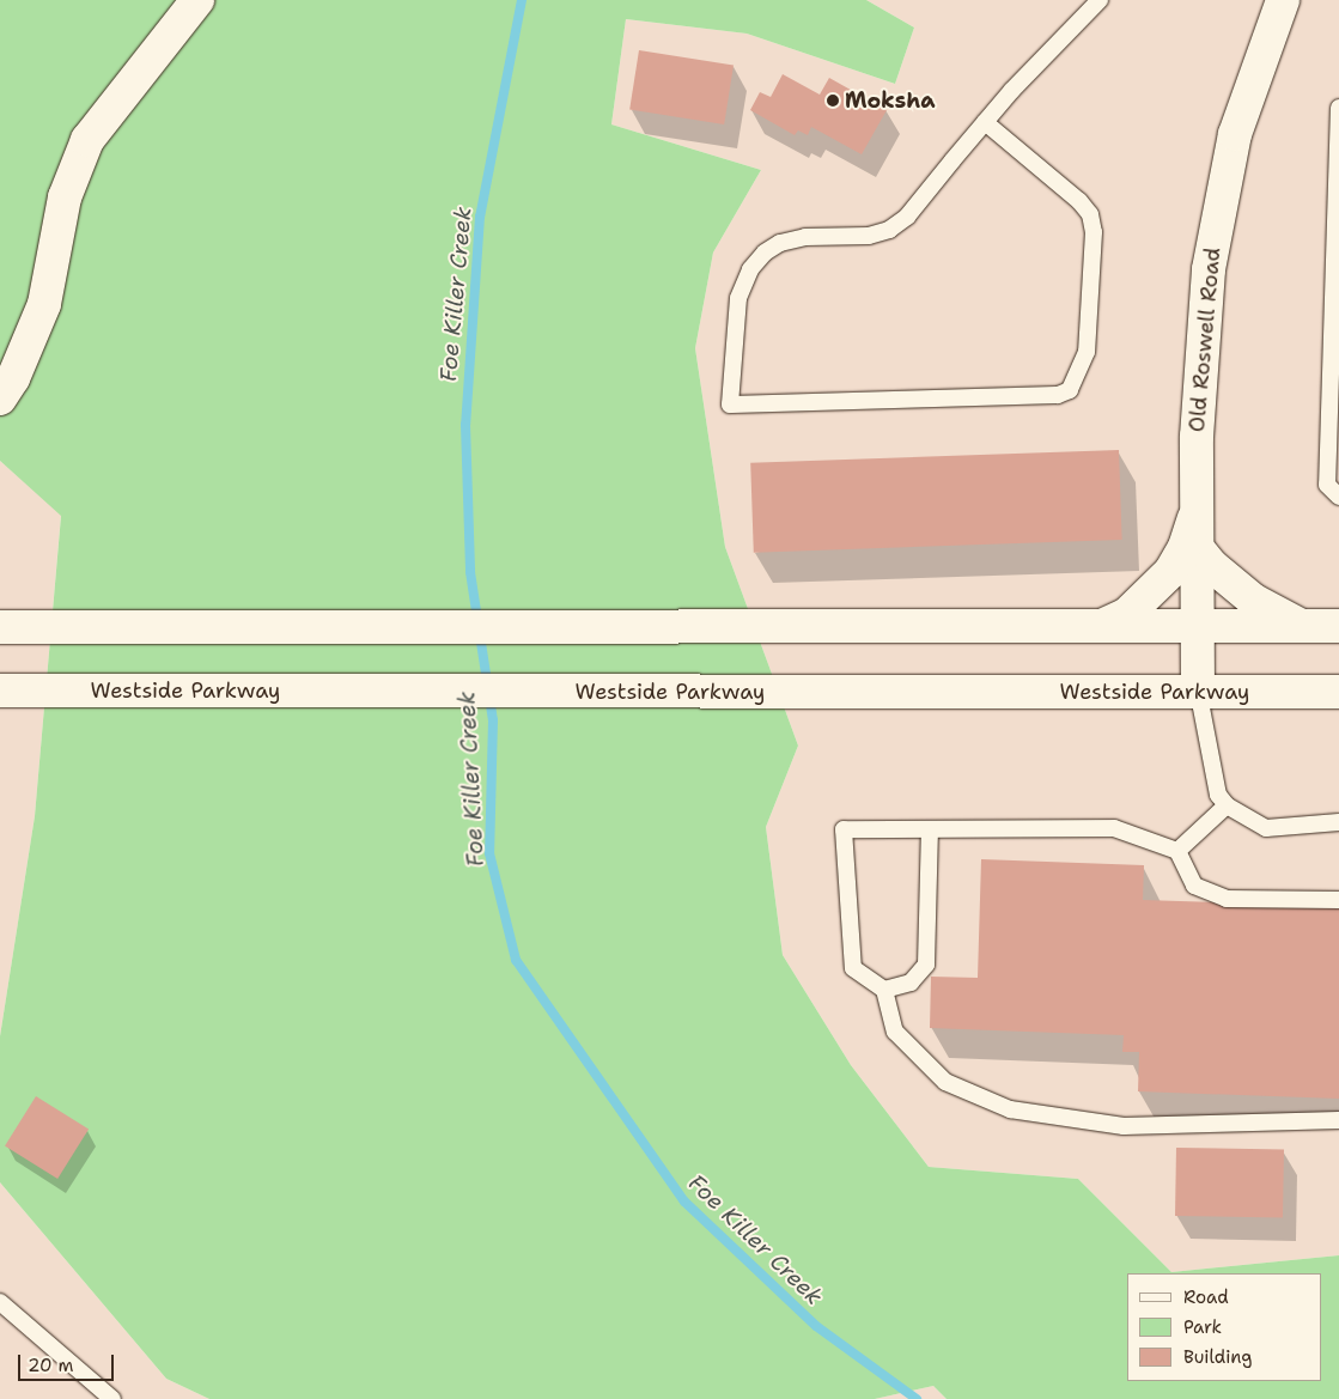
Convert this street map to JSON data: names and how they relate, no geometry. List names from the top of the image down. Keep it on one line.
{"streets":{"main road":["Old Roswell Road","Westside Parkway"]},"crossings":[["Old Roswell Road","Westside Parkway"]],"water":["Foe Killer Creek"],"places":["Moksha"],"legend":["Road","Park","Building"],"scale_bar":"20 m"}
